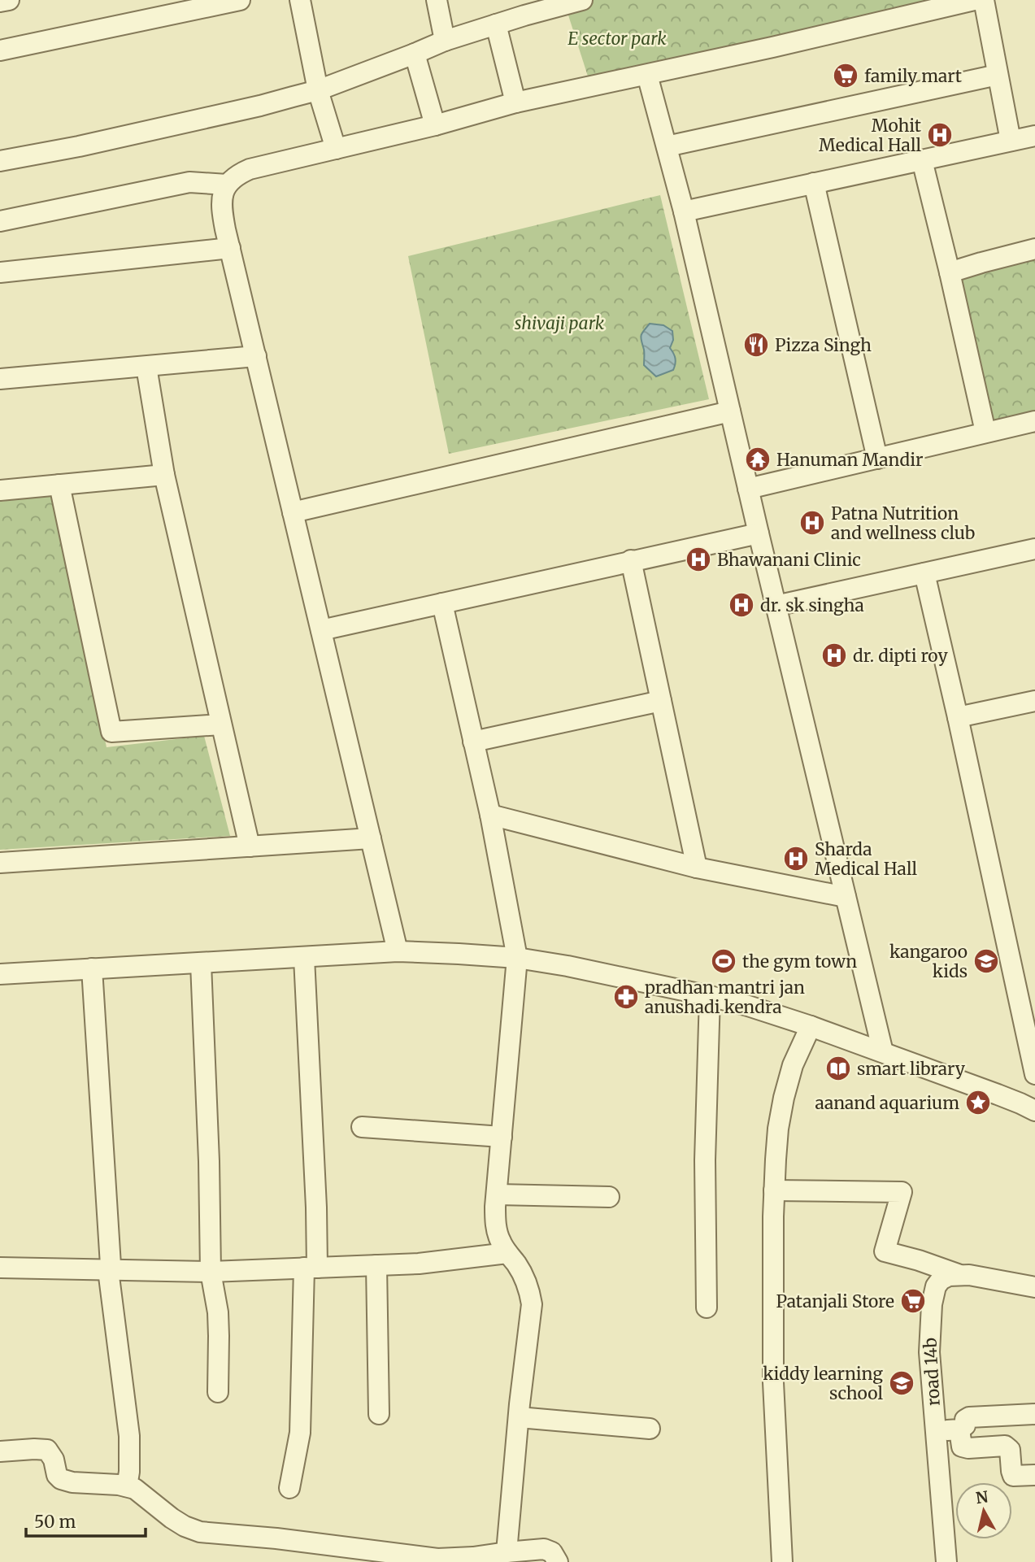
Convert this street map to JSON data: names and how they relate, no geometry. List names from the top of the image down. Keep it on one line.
{"streets":{"street":["road 14b"]},"parks":["E sector park","shivaji park"],"places":{"supermarket":["family mart","Patanjali Store"],"hospital":["Mohit Medical Hall","Patna Nutrition and wellness club","Bhawanani Clinic","dr. sk singha","dr. dipti roy","Sharda Medical Hall"],"restaurant":["Pizza Singh"],"temple":["Hanuman Mandir"],"sports":["the gym town"],"school or university":["kangaroo kids","kiddy learning school"],"pharmacy":["pradhan mantri jan anushadi kendra"],"library":["smart library"],"place":["aanand aquarium"]},"scale_bar":"50 m","north":"top"}
